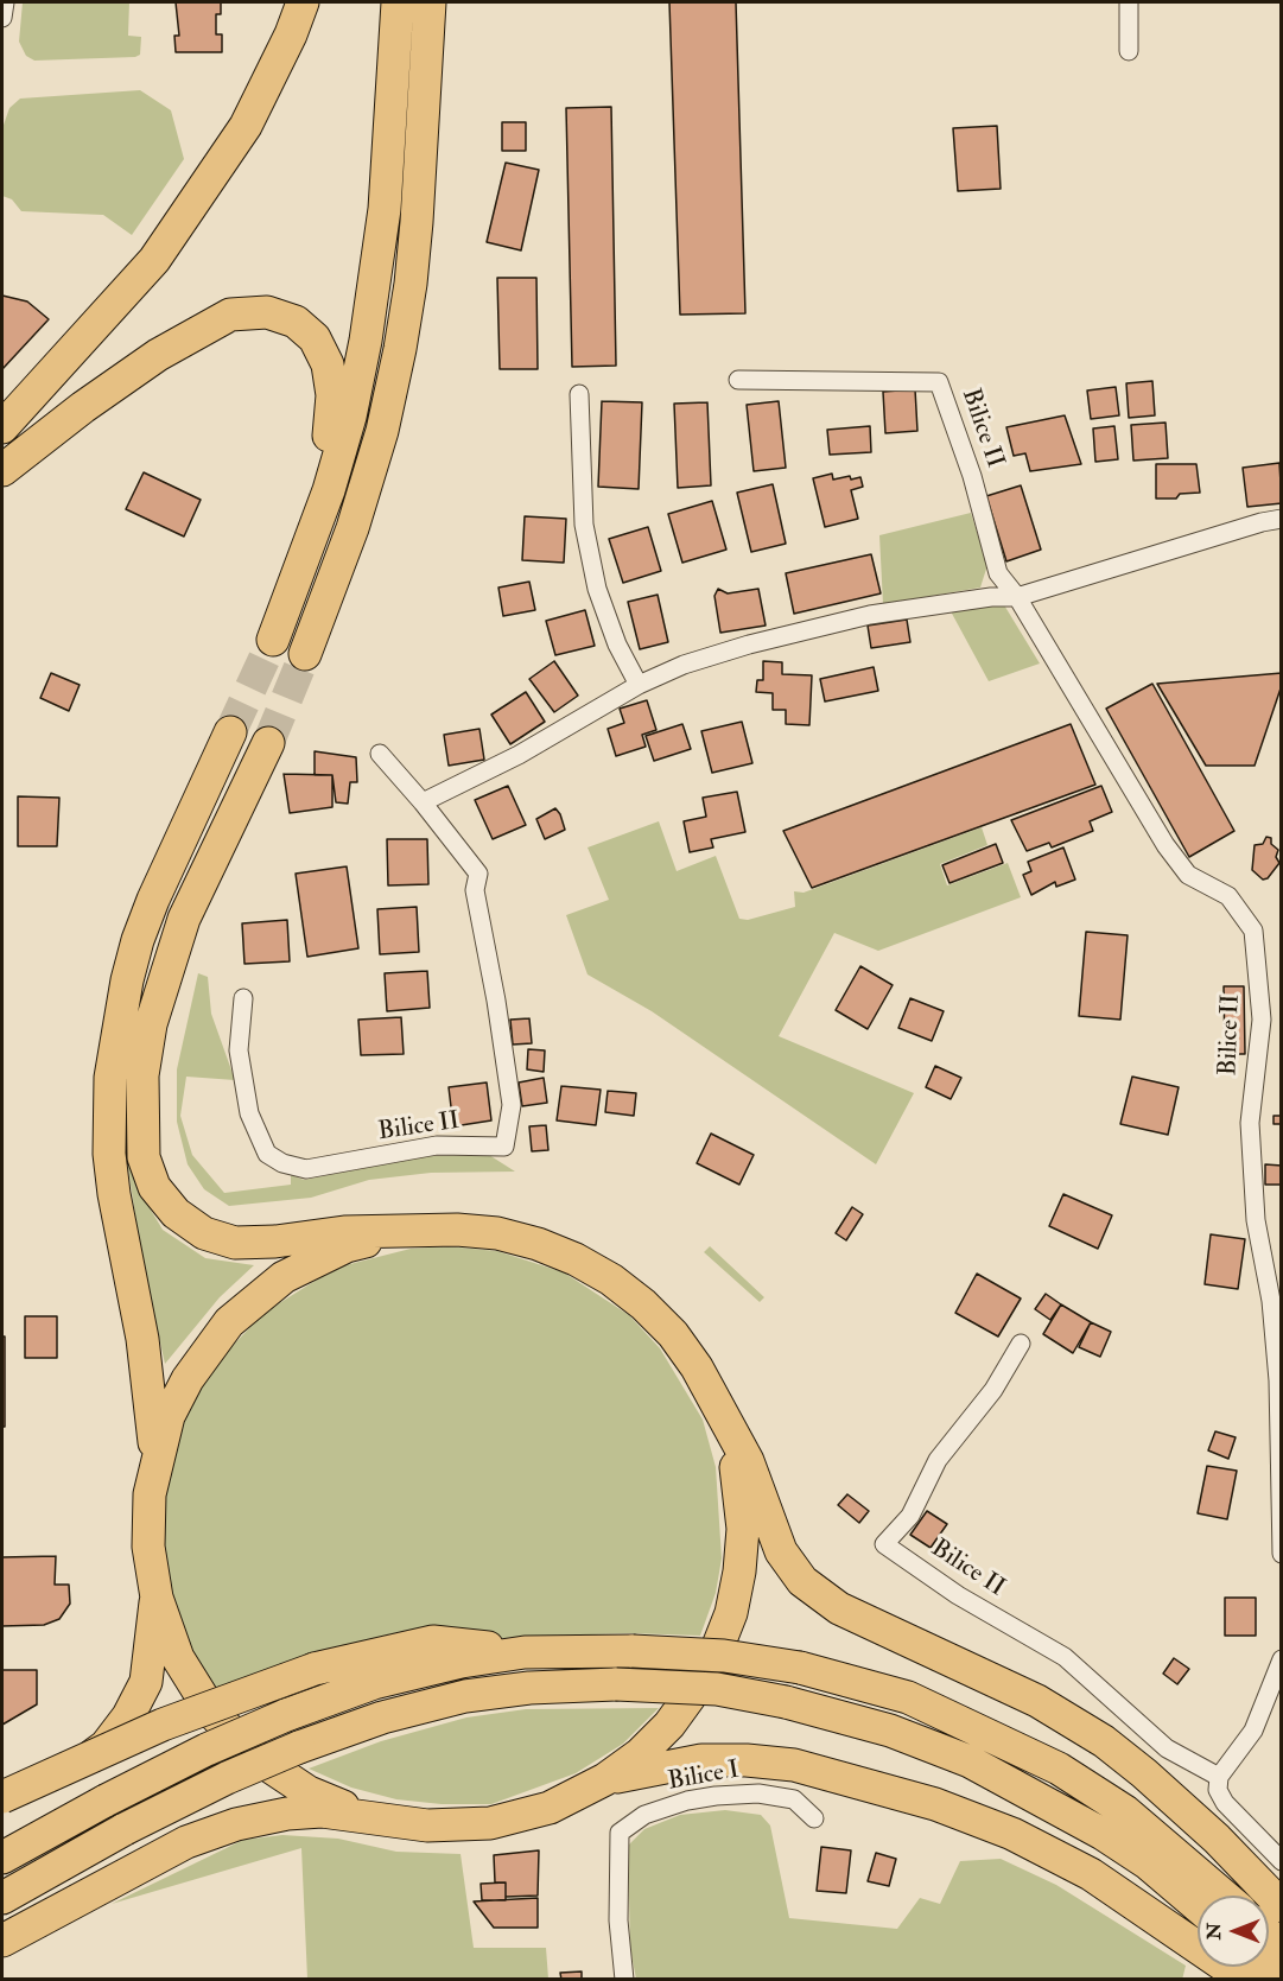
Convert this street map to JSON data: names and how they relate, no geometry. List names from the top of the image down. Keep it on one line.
{"streets":{"street":["Bilice II","Bilice I"]},"north":"left"}
